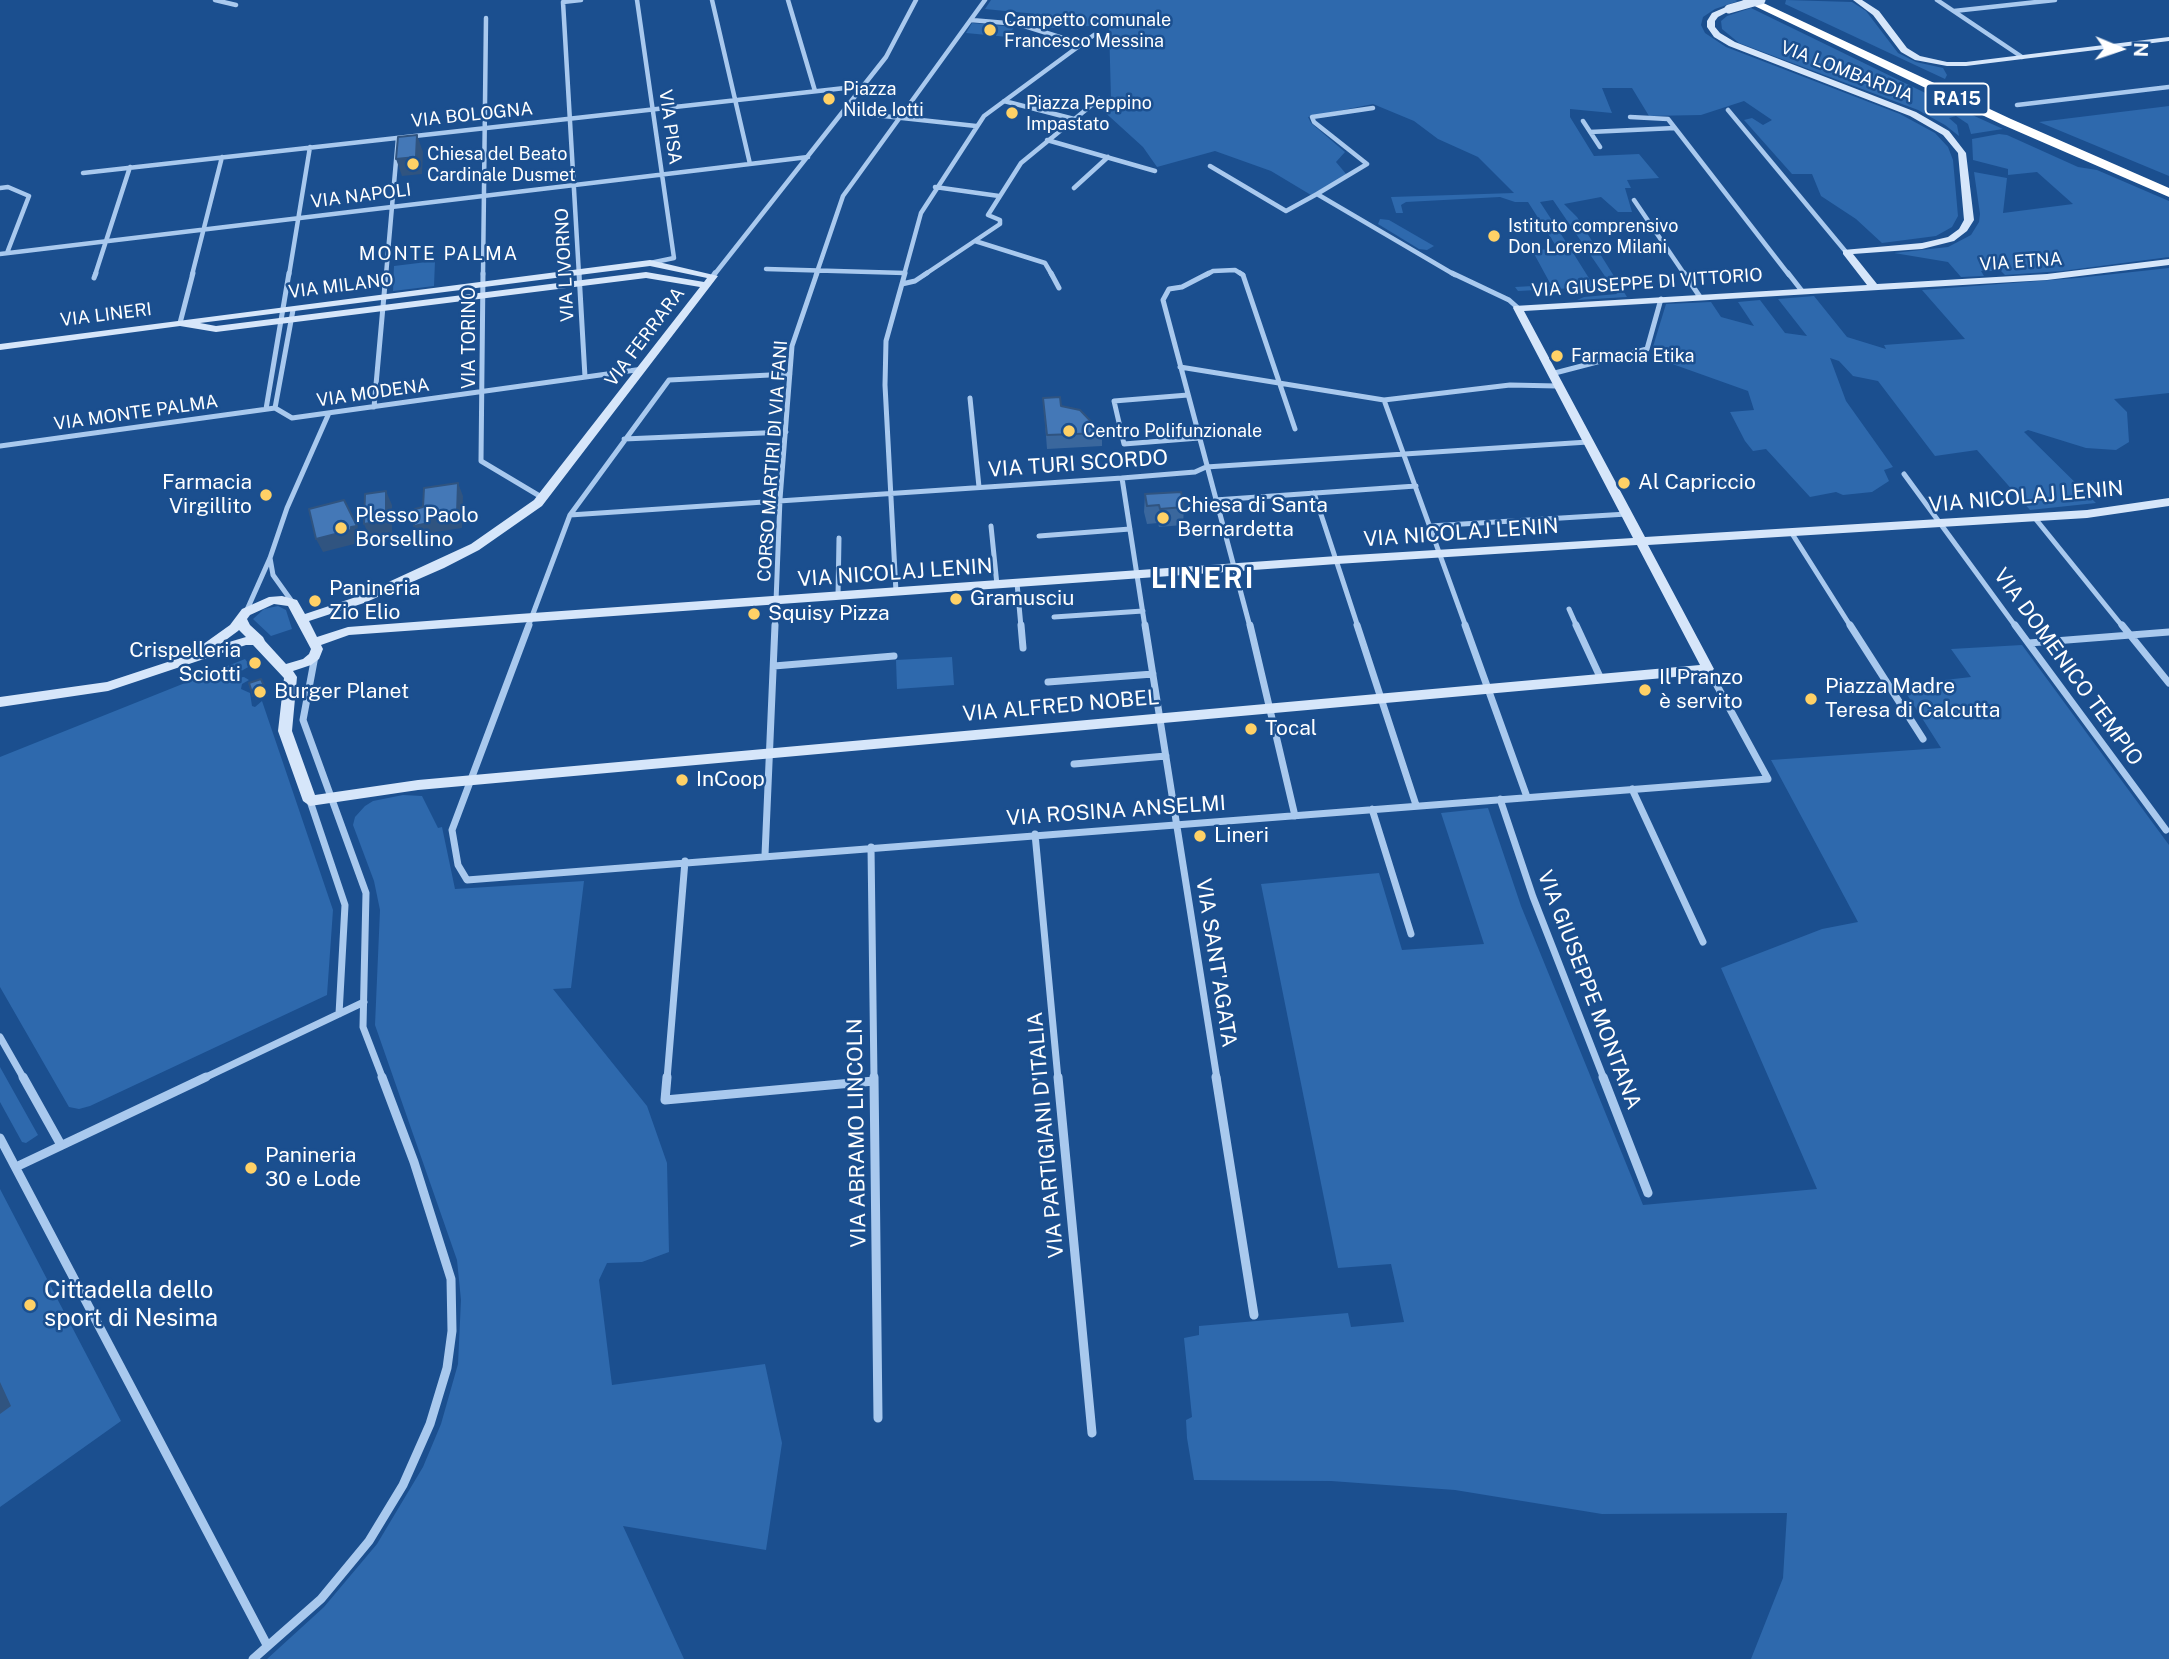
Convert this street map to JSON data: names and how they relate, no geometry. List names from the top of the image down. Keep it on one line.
{"streets":{"highway":["RA15"],"street":["VIA LOMBARDIA","VIA BOLOGNA","VIA PISA","VIA NAPOLI","VIA ETNA","VIA LIVORNO","VIA GIUSEPPE DI VITTORIO","VIA MILANO","VIA LINERI","VIA FERRARA","VIA TORINO","VIA MODENA","VIA MONTE PALMA","CORSO MARTIRI DI VIA FANI","VIA TURI SCORDO","VIA NICOLAJ LENIN","VIA DOMENICO TEMPIO","VIA ALFRED NOBEL","VIA ROSINA ANSELMI","VIA SANT'AGATA","VIA GIUSEPPE MONTANA","VIA ABRAMO LINCOLN","VIA PARTIGIANI D'ITALIA"]},"crossings":[["VIA LOMBARDIA","RA15"],["VIA BOLOGNA","VIA PISA"],["VIA BOLOGNA","VIA LIVORNO"],["VIA BOLOGNA","VIA FERRARA"],["VIA BOLOGNA","VIA TORINO"],["VIA PISA","VIA NAPOLI"],["VIA PISA","VIA MILANO"],["VIA NAPOLI","VIA LIVORNO"],["VIA NAPOLI","VIA FERRARA"],["VIA NAPOLI","VIA TORINO"],["VIA ETNA","VIA GIUSEPPE DI VITTORIO"],["VIA LIVORNO","VIA MILANO"],["VIA LIVORNO","VIA MODENA"],["VIA GIUSEPPE DI VITTORIO","VIA TURI SCORDO"],["VIA GIUSEPPE DI VITTORIO","VIA NICOLAJ LENIN"],["VIA GIUSEPPE DI VITTORIO","VIA ALFRED NOBEL"],["VIA GIUSEPPE DI VITTORIO","VIA ROSINA ANSELMI"],["VIA MILANO","VIA LINERI"],["VIA MILANO","VIA FERRARA"],["VIA MILANO","VIA TORINO"],["VIA FERRARA","VIA TORINO"],["VIA FERRARA","VIA MODENA"],["VIA TORINO","VIA MODENA"],["VIA MODENA","VIA MONTE PALMA"],["CORSO MARTIRI DI VIA FANI","VIA TURI SCORDO"],["CORSO MARTIRI DI VIA FANI","VIA NICOLAJ LENIN"],["CORSO MARTIRI DI VIA FANI","VIA ALFRED NOBEL"],["CORSO MARTIRI DI VIA FANI","VIA ROSINA ANSELMI"],["VIA TURI SCORDO","VIA SANT'AGATA"],["VIA NICOLAJ LENIN","VIA DOMENICO TEMPIO"],["VIA NICOLAJ LENIN","VIA SANT'AGATA"],["VIA ALFRED NOBEL","VIA ROSINA ANSELMI"],["VIA ALFRED NOBEL","VIA SANT'AGATA"],["VIA ROSINA ANSELMI","VIA SANT'AGATA"],["VIA ROSINA ANSELMI","VIA GIUSEPPE MONTANA"],["VIA ROSINA ANSELMI","VIA ABRAMO LINCOLN"],["VIA ROSINA ANSELMI","VIA PARTIGIANI D'ITALIA"]],"districts":["MONTE PALMA","LINERI"],"places":["Campetto comunale Francesco Messina","Piazza Nilde Iotti","Piazza Peppino Impastato","Chiesa del Beato Cardinale Dusmet","Istituto comprensivo Don Lorenzo Milani","Farmacia Etika","Centro Polifunzionale","Al Capriccio","Farmacia Virgillito","Chiesa di Santa Bernardetta","Plesso Paolo Borsellino","Gramusciu","Panineria Zio Elio","Squisy Pizza","Crispelleria Sciotti","Il Pranzo è servito","Burger Planet","Piazza Madre Teresa di Calcutta","Tocal","InCoop","Lineri","Panineria 30 e Lode","Cittadella dello sport di Nesima"],"north":"right"}
